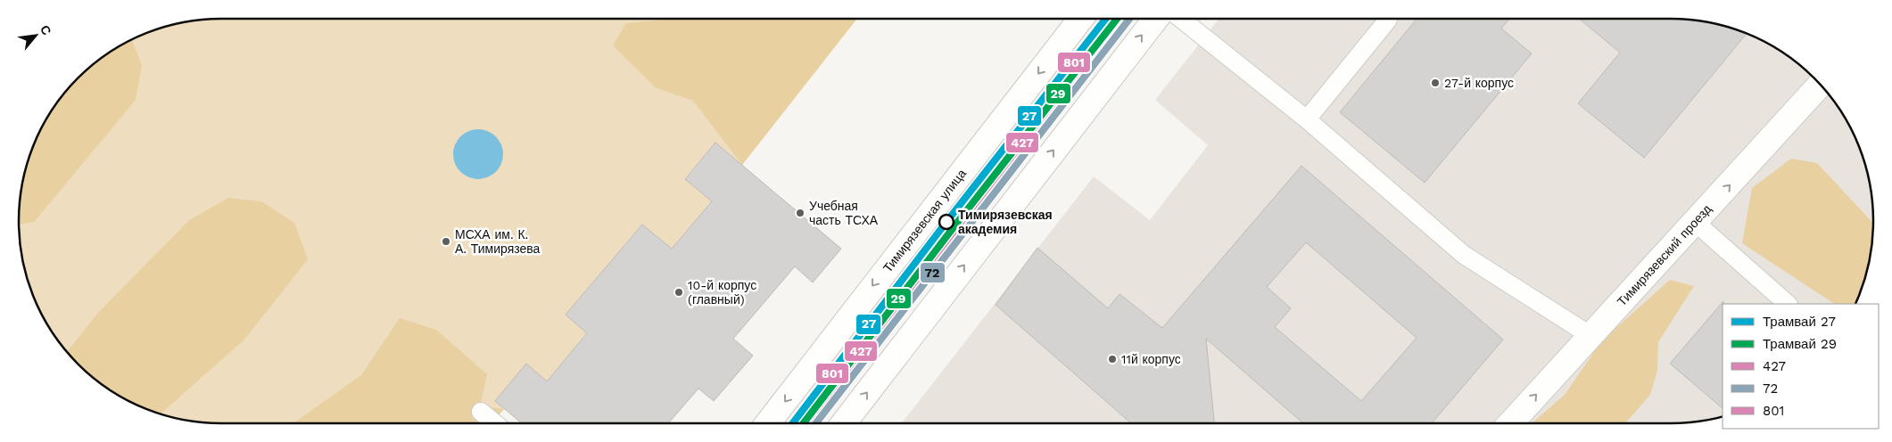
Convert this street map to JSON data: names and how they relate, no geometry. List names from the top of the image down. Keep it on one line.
{"streets":{"main road":["Тимирязевская улица","Тимирязевский проезд"]},"one_way":["Тимирязевский проезд"],"places":["27-й корпус","Учебная часть ТСХА","Тимирязевская академия","МСХА им. К. А. Тимирязева","10-й корпус (главный)","11й корпус"],"lines":["tram line 27","tram line 29","transit line 427","transit line 72","transit line 801"],"legend":["Трамвай 27","Трамвай 29","427","72","801"],"north":"top right"}
